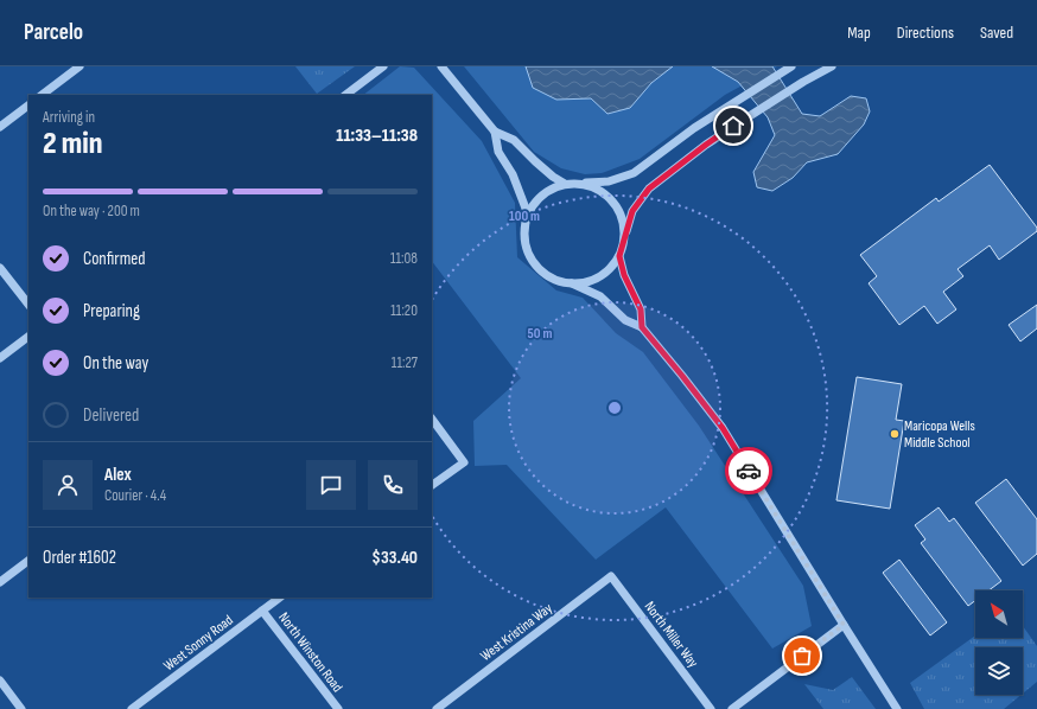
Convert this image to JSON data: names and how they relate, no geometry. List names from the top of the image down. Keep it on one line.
{"streets":{"street":["West Kristina Way","North Miller Way","West Sonny Road","North Winston Road"]},"crossings":[["West Kristina Way","North Miller Way"],["West Sonny Road","North Winston Road"]],"places":["Maricopa Wells Middle School"],"north":"top left","page":{"header":"Parcelo","nav":["Map","Directions","Saved"],"heading":["2 min","Arriving in","11:33–11:38"],"panel":["Alex","Courier · 4.4","Order #1602","$33.40"],"bar":"On the way · 200 m","list":[["Confirmed","11:08"],["Preparing","11:20"],["On the way","11:27"],"Delivered"]},"rings":["100 m","50 m"]}
